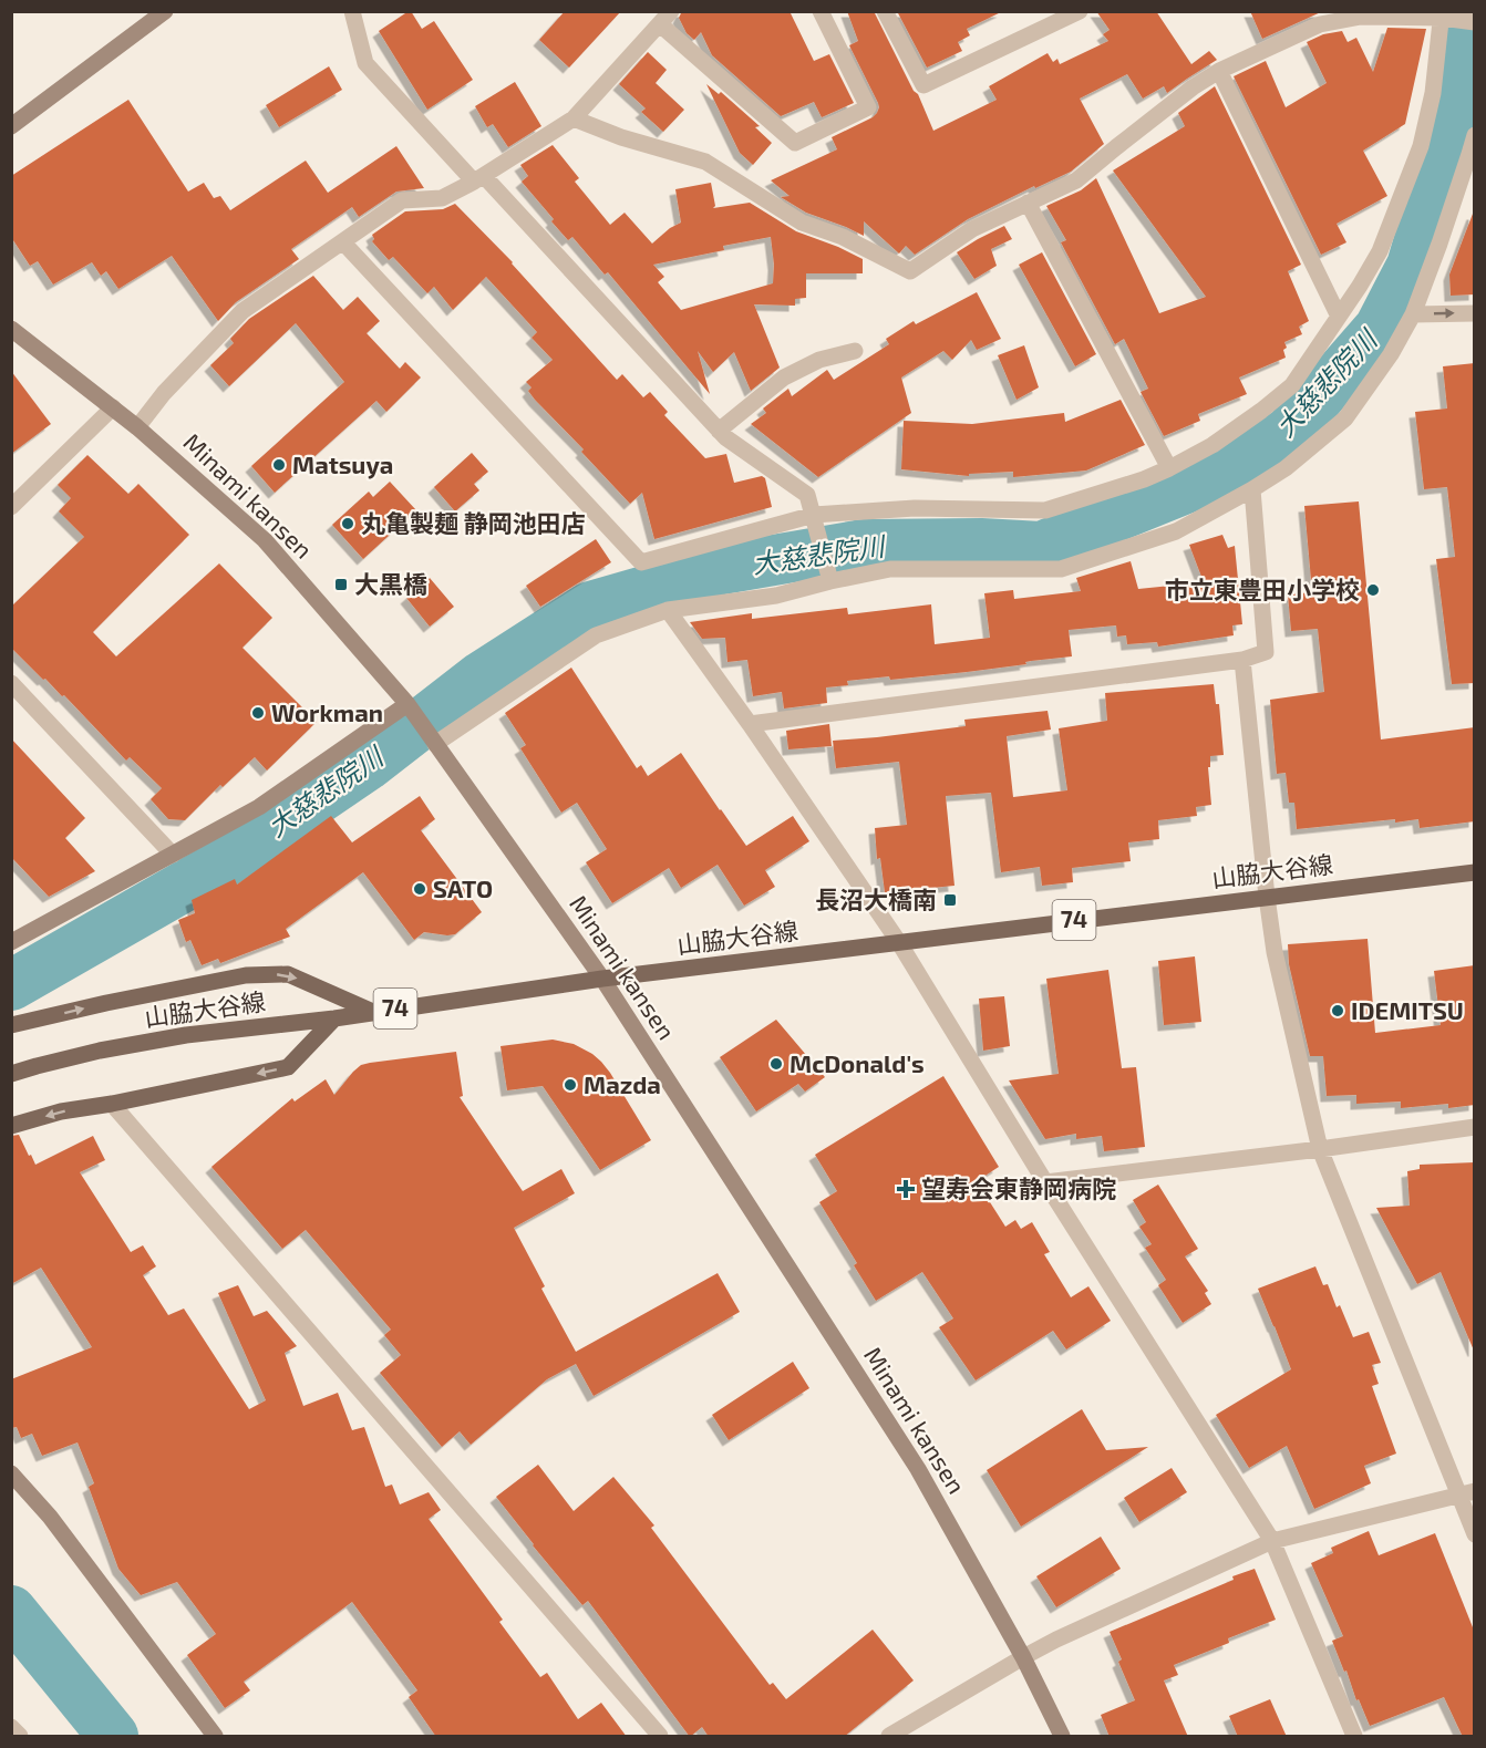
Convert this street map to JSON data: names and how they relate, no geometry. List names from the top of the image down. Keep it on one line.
{"streets":{"main road":["Minami kansen","山脇大谷線","74"]},"crossings":[["Minami kansen","山脇大谷線"]],"water":["大慈悲院川"],"places":{"other":["Matsuya","丸亀製麺 静岡池田店","市立東豊田小学校","Workman","SATO","IDEMITSU","McDonald's","Mazda"],"transit":["大黒橋","長沼大橋南"],"health":["望寿会東静岡病院"]}}
